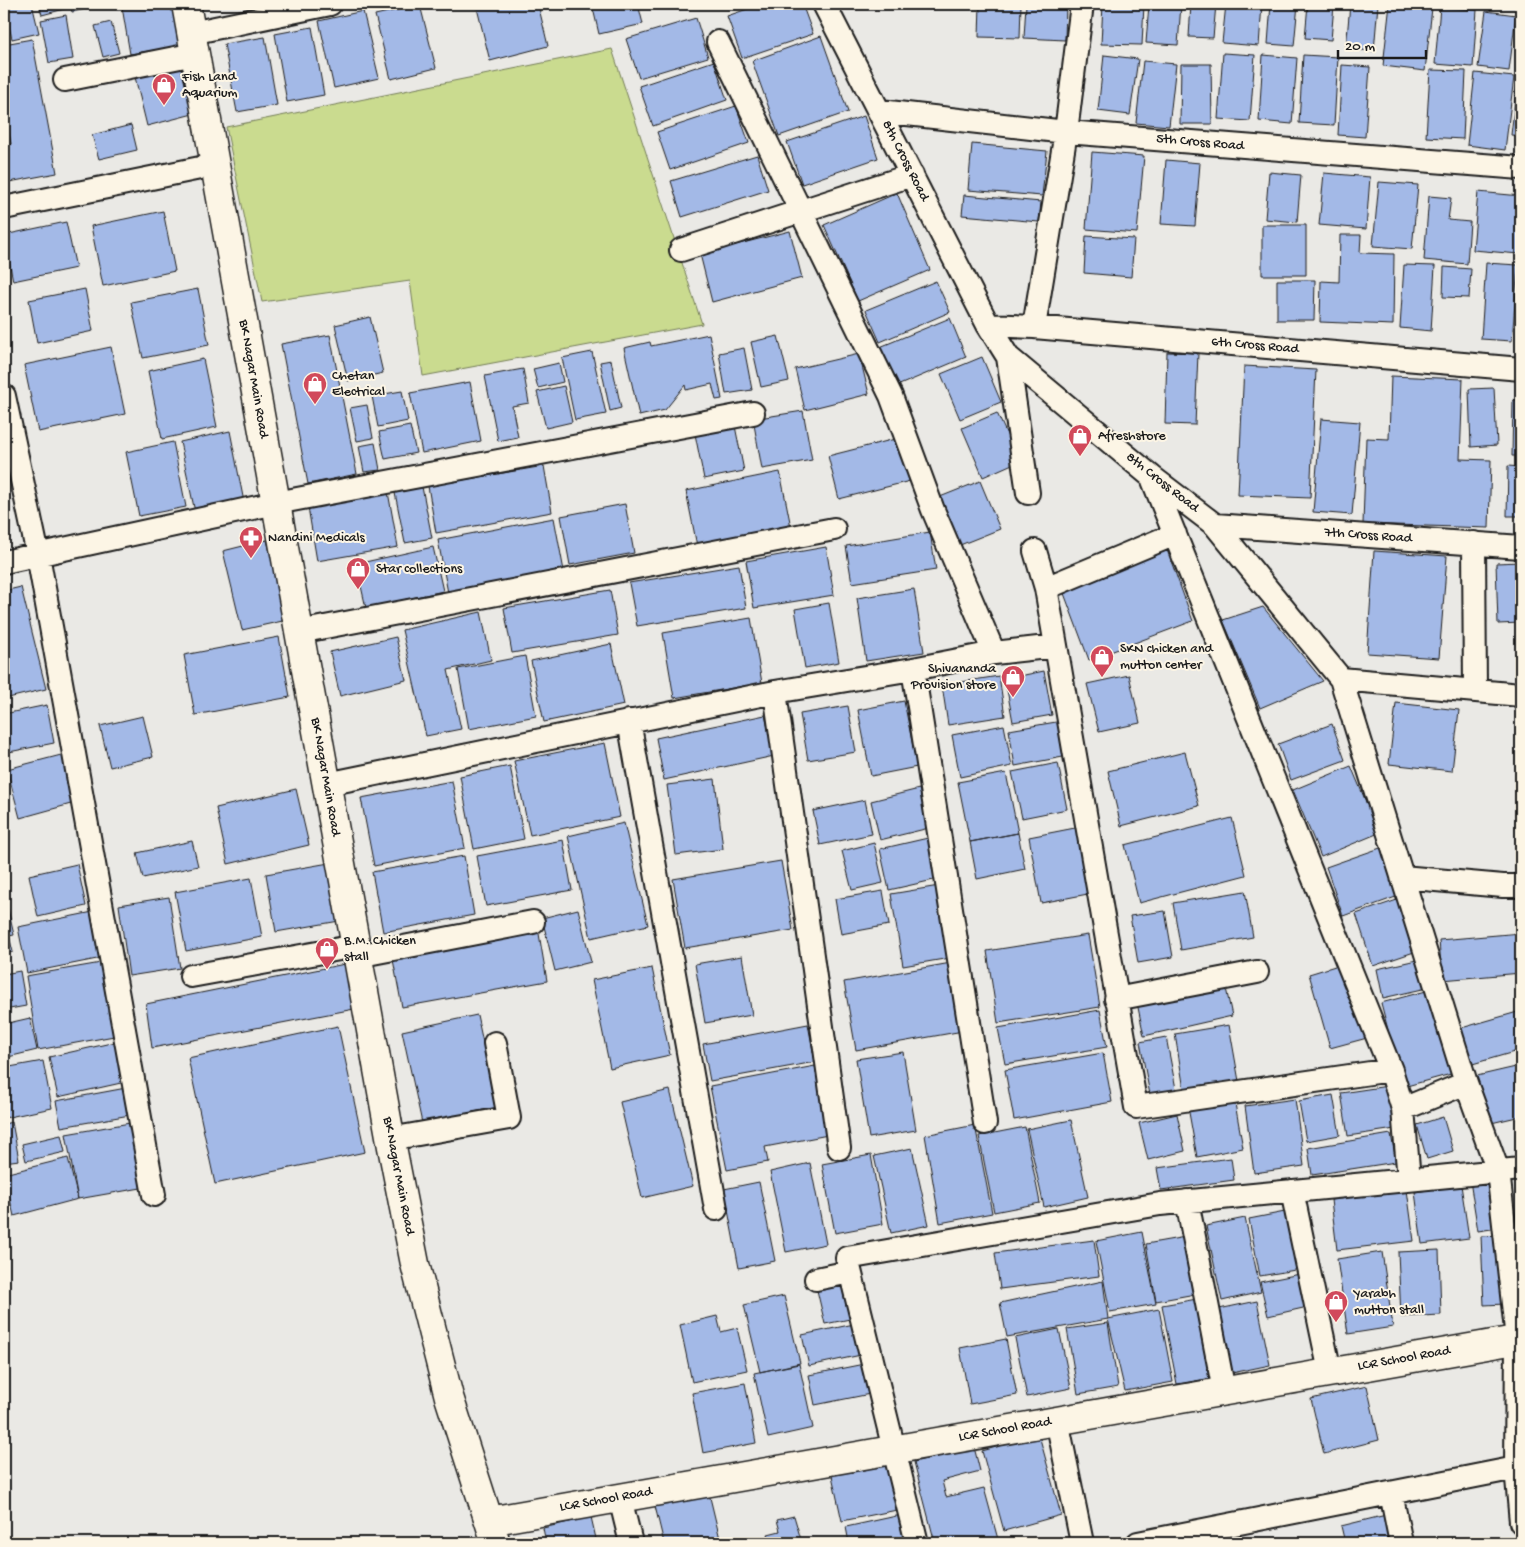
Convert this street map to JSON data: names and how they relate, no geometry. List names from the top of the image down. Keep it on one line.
{"streets":{"street":["5th Cross Road","8th Cross Road","6th Cross Road","BK Nagar Main Road","7th Cross Road","LCR School Road"]},"crossings":[["5th Cross Road","8th Cross Road"],["8th Cross Road","6th Cross Road"],["8th Cross Road","7th Cross Road"],["BK Nagar Main Road","LCR School Road"]],"places":{"shop":["Fish Land Aquarium","Chetan Electrical","Afreshstore","Star collections","SKN chicken and mutton center","Shivananda Provision store","B.M. Chicken stall","Yarabh mutton stall"],"pharmacy":["Nandini Medicals"]},"scale_bar":"20 m"}
